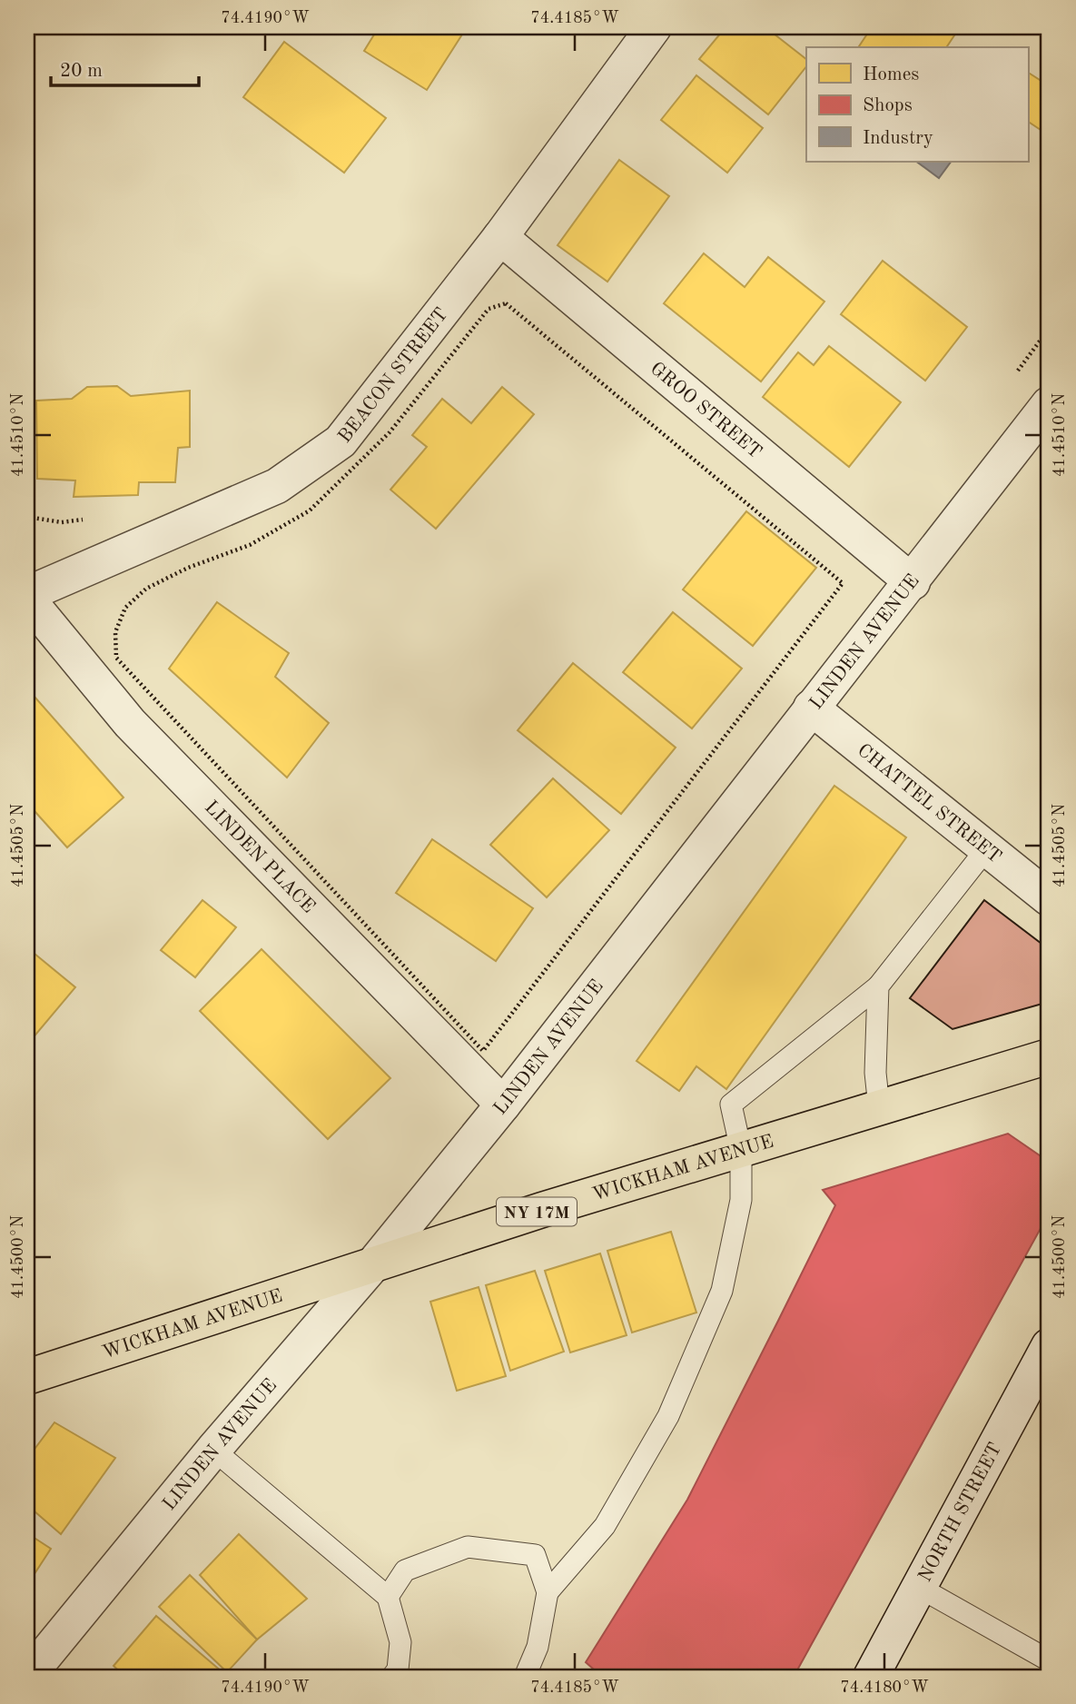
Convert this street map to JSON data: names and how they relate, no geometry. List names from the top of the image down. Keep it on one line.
{"streets":{"main road":["WICKHAM AVENUE","NY 17M"],"street":["BEACON STREET","GROO STREET","LINDEN AVENUE","CHATTEL STREET","LINDEN PLACE","NORTH STREET"]},"crossings":[["BEACON STREET","GROO STREET"],["BEACON STREET","LINDEN PLACE"],["GROO STREET","LINDEN AVENUE"],["LINDEN AVENUE","CHATTEL STREET"],["LINDEN AVENUE","LINDEN PLACE"],["LINDEN AVENUE","WICKHAM AVENUE"]],"legend":["Homes","Shops","Industry"],"scale_bar":"20 m","coordinates":["74.4190°W","74.4185°W","41.4510°N","41.4505°N","41.4500°N","74.4180°W"]}
